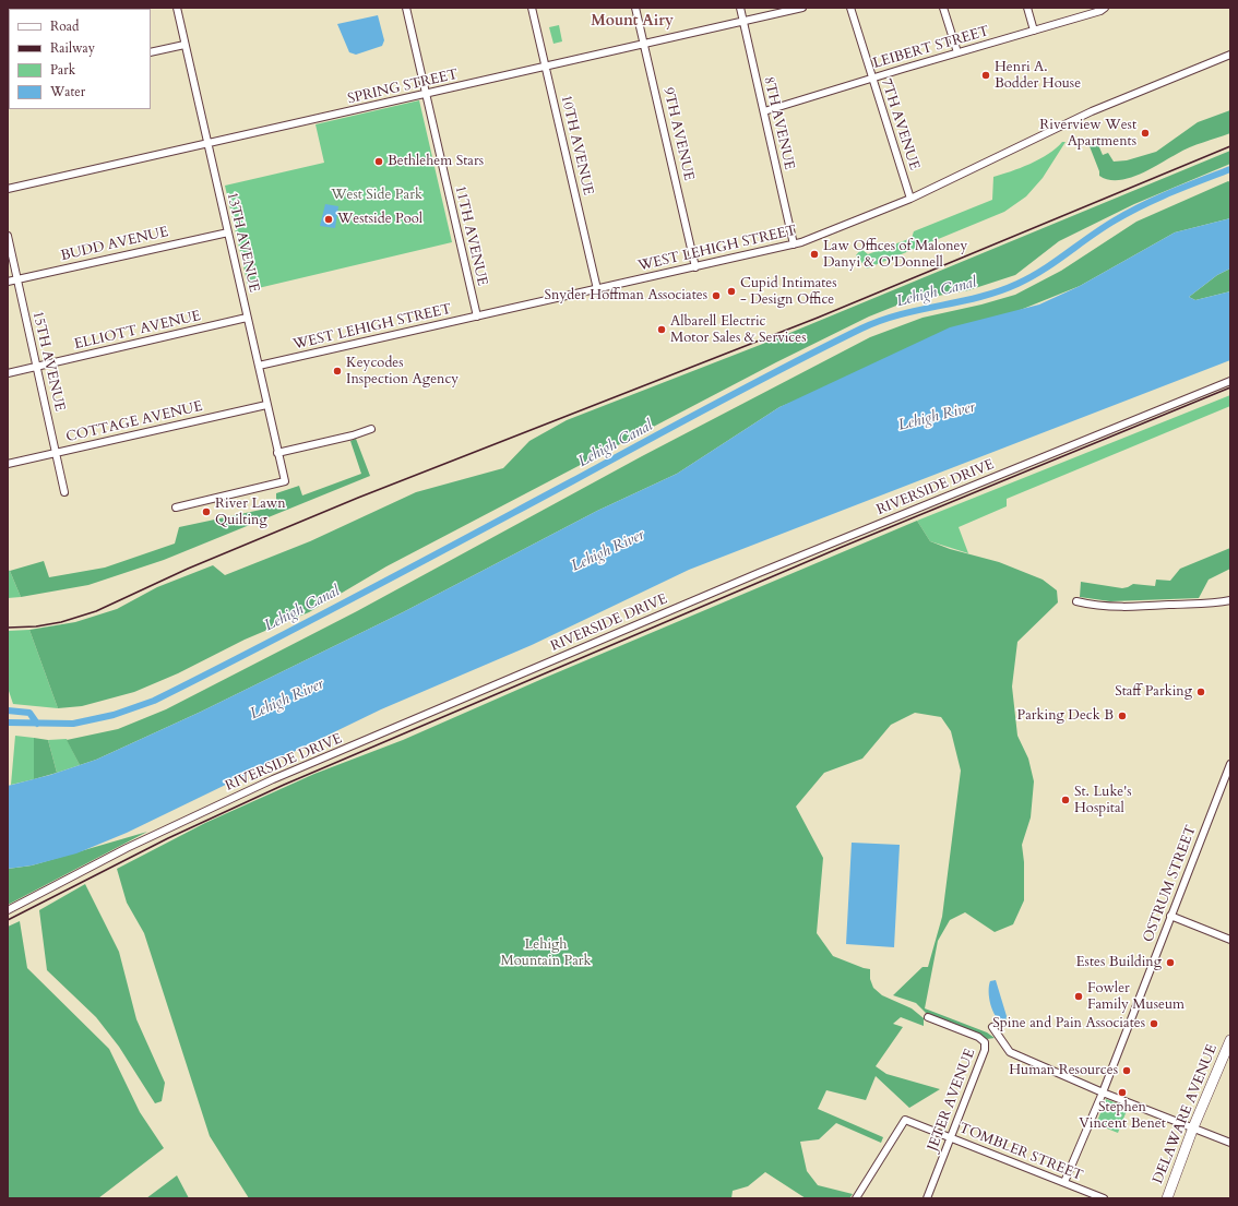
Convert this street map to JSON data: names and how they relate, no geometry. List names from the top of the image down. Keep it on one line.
{"streets":{"main road":["DELAWARE AVENUE"],"street":["LEIBERT STREET","SPRING STREET","8TH AVENUE","7TH AVENUE","9TH AVENUE","10TH AVENUE","11TH AVENUE","13TH AVENUE","BUDD AVENUE","WEST LEHIGH STREET","ELLIOTT AVENUE","15TH AVENUE","COTTAGE AVENUE","RIVERSIDE DRIVE","OSTRUM STREET","JETER AVENUE","TOMBLER STREET"]},"crossings":[["LEIBERT STREET","8TH AVENUE"],["LEIBERT STREET","7TH AVENUE"],["SPRING STREET","8TH AVENUE"],["SPRING STREET","9TH AVENUE"],["SPRING STREET","10TH AVENUE"],["SPRING STREET","11TH AVENUE"],["SPRING STREET","13TH AVENUE"],["8TH AVENUE","WEST LEHIGH STREET"],["7TH AVENUE","WEST LEHIGH STREET"],["9TH AVENUE","WEST LEHIGH STREET"],["10TH AVENUE","WEST LEHIGH STREET"],["11TH AVENUE","WEST LEHIGH STREET"],["13TH AVENUE","BUDD AVENUE"],["13TH AVENUE","WEST LEHIGH STREET"],["13TH AVENUE","ELLIOTT AVENUE"],["13TH AVENUE","COTTAGE AVENUE"],["BUDD AVENUE","15TH AVENUE"],["ELLIOTT AVENUE","15TH AVENUE"],["15TH AVENUE","COTTAGE AVENUE"],["OSTRUM STREET","TOMBLER STREET"],["JETER AVENUE","TOMBLER STREET"]],"districts":["Mount Airy"],"water":["Lehigh Canal","Lehigh River"],"parks":["West Side Park","Lehigh Mountain Park"],"places":["Henri A. Bodder House","Riverview West Apartments","Bethlehem Stars","Westside Pool","Law Offices of Maloney Danyi & O'Donnell","Cupid Intimates - Design Office","Snyder Hoffman Associates","Albarell Electric Motor Sales & Services","Keycodes Inspection Agency","River Lawn Quilting","Staff Parking","Parking Deck B","St. Luke's Hospital","Estes Building","Fowler Family Museum","Spine and Pain Associates","Human Resources","Stephen Vincent Benet"],"legend":["Road","Railway","Park","Water"]}
